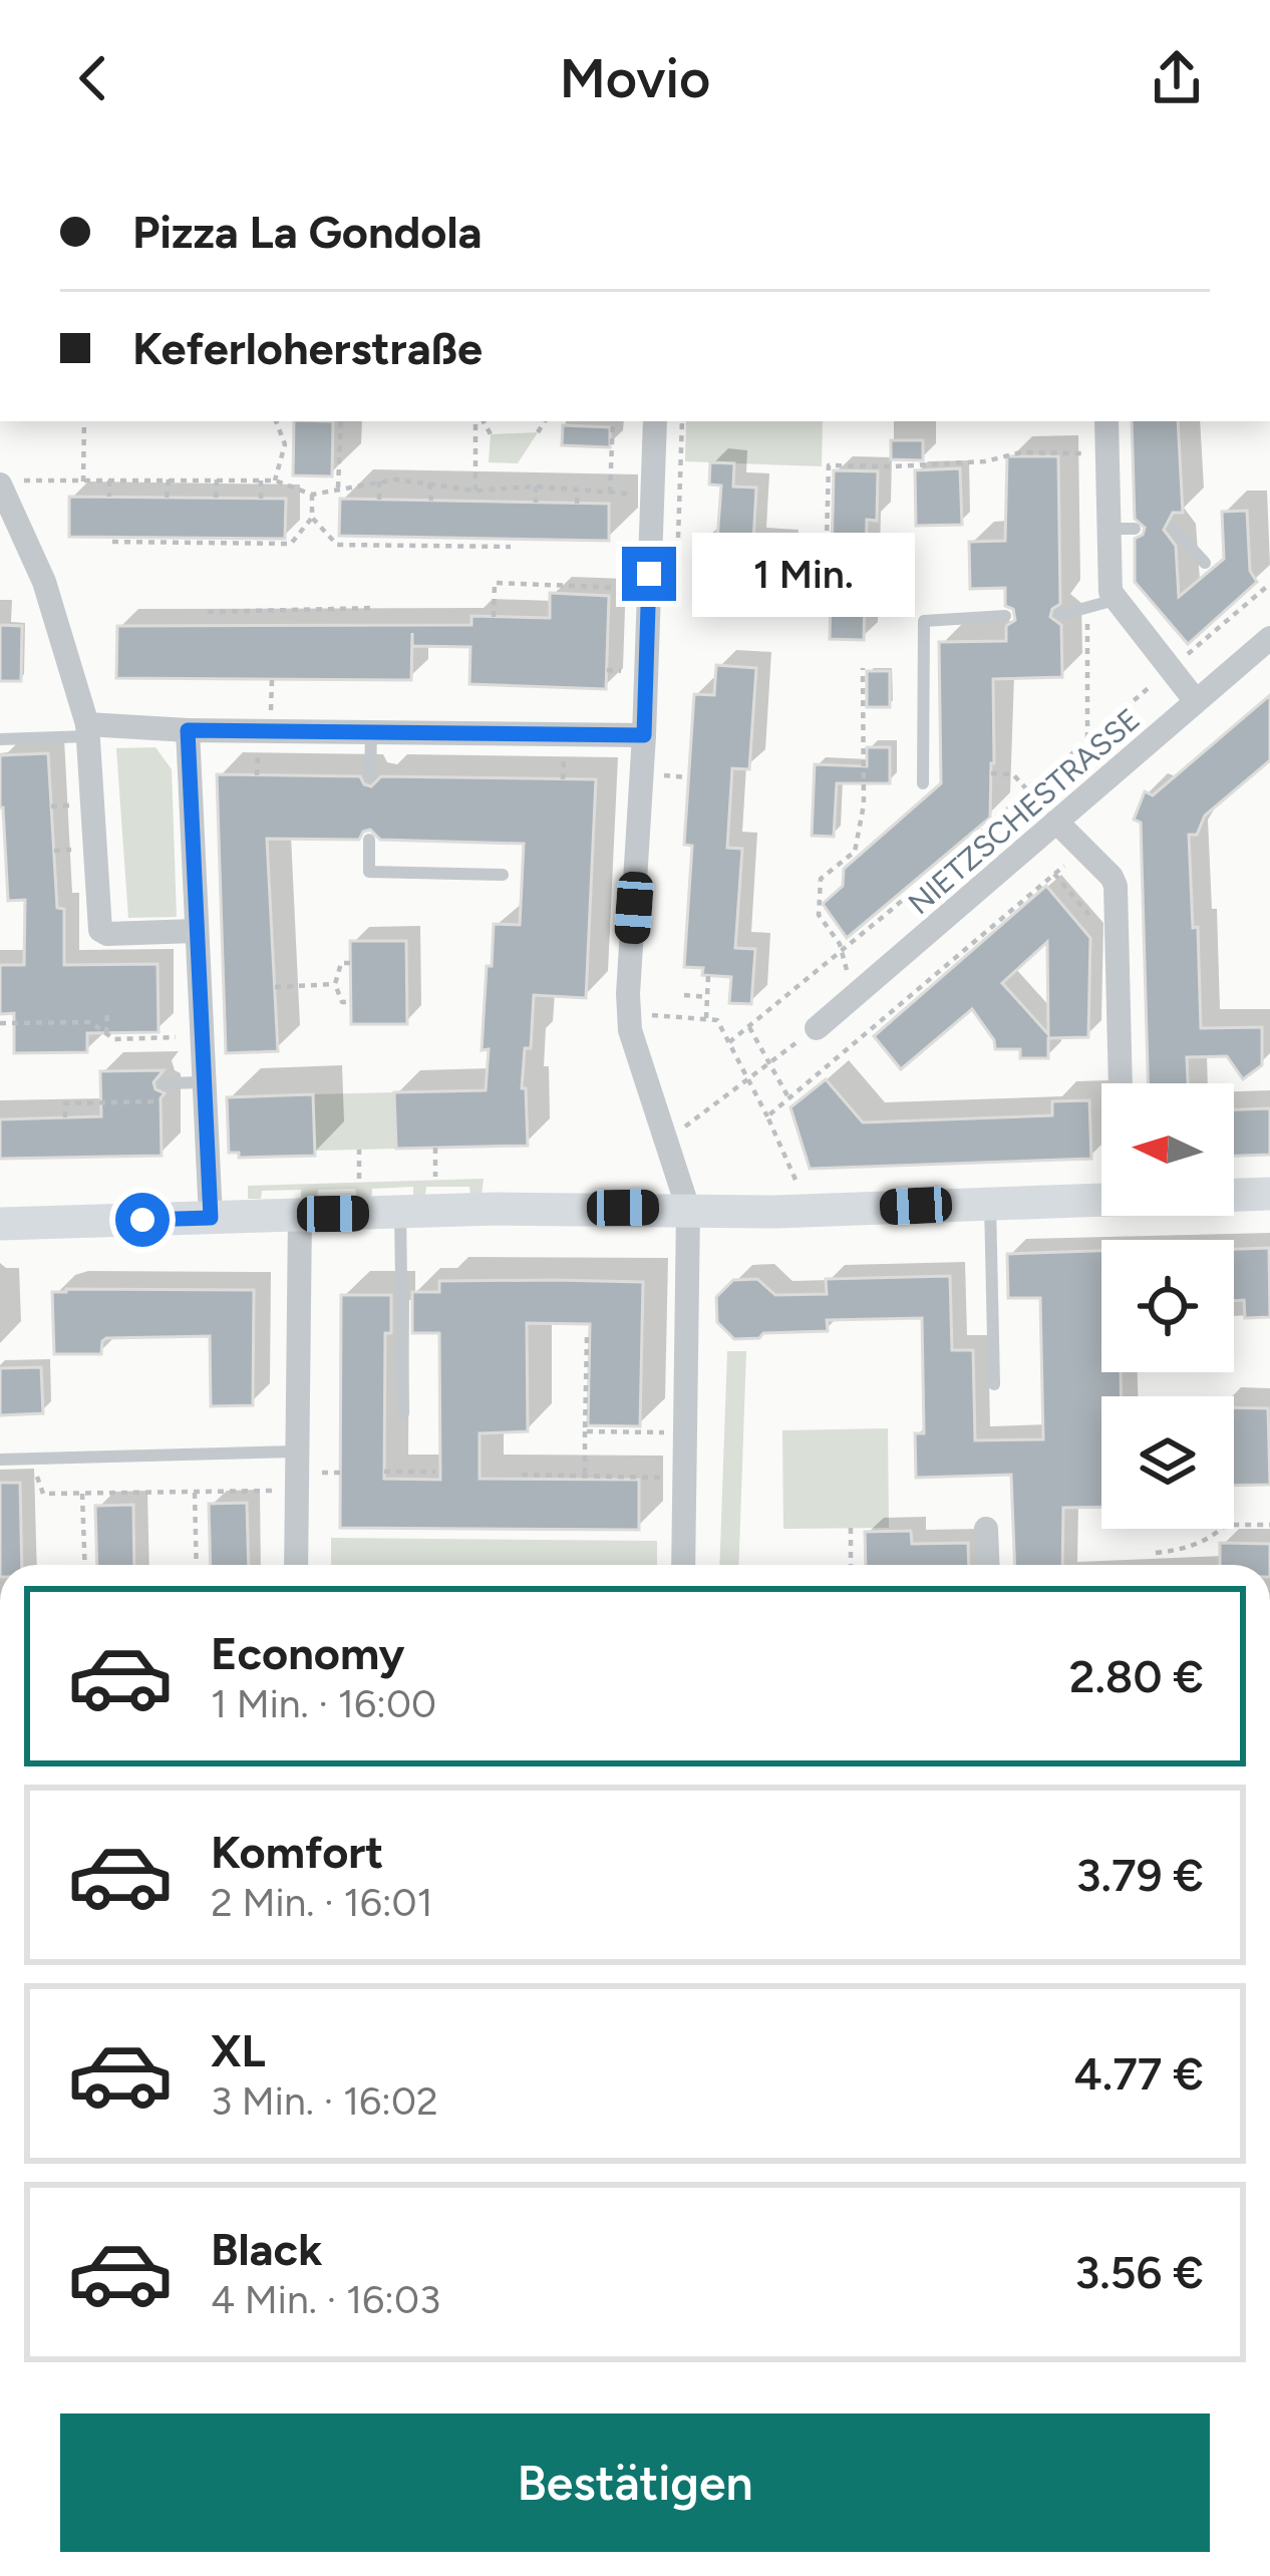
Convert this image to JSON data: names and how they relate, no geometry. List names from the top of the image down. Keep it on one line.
{"streets":{"street":["NIETZSCHESTRASSE"]},"north":"left","page":{"header":"Movio","banner":["Pizza La Gondola","Keferloherstraße"],"bubble":"1 Min.","list":[{"name":"Economy","note":"1 Min. · 16:00","value":"2.80 €"},{"name":"Komfort","note":"2 Min. · 16:01","value":"3.79 €"},{"name":"XL","note":"3 Min. · 16:02","value":"4.77 €"},{"name":"Black","note":"4 Min. · 16:03","value":"3.56 €"}],"buttons":"Bestätigen"}}
